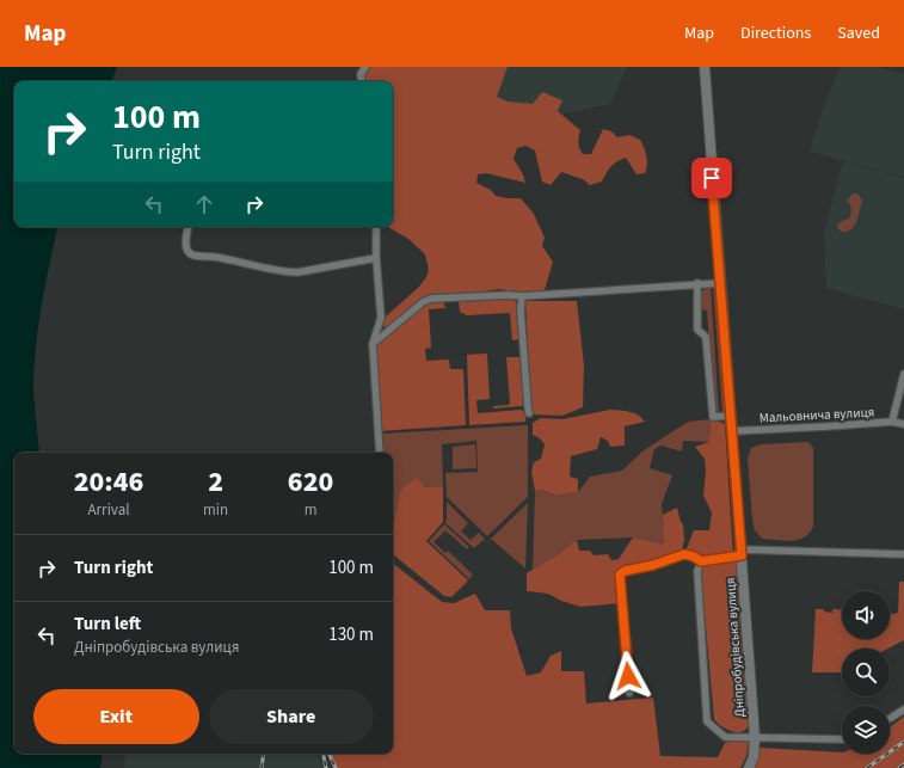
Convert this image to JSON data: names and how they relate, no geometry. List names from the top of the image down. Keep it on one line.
{"streets":{"street":["Мальовнича вулиця","Дніпробудівська вулиця"]},"crossings":[["Мальовнича вулиця","Дніпробудівська вулиця"]],"page":{"header":"Map","nav":["Map","Directions","Saved"],"turn":["100 m","Turn right"],"eta":["20:46","Arrival","2","min","620","m"],"list":[{"name":"Turn right","value":"100 m"},{"name":"Turn left","note":"Дніпробудівська вулиця","value":"130 m"}],"buttons":["Exit","Share"]}}
